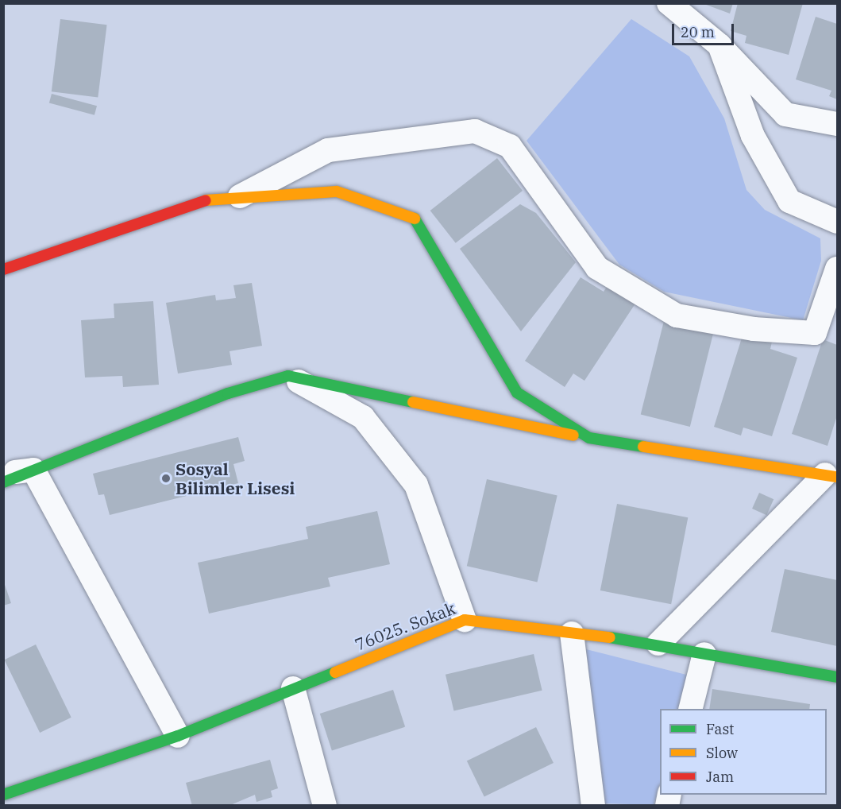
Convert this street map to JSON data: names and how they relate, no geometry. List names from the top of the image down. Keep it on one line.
{"streets":{"street":["76025. Sokak"]},"places":["Sosyal Bilimler Lisesi"],"legend":["Fast","Slow","Jam"],"scale_bar":"20 m"}
